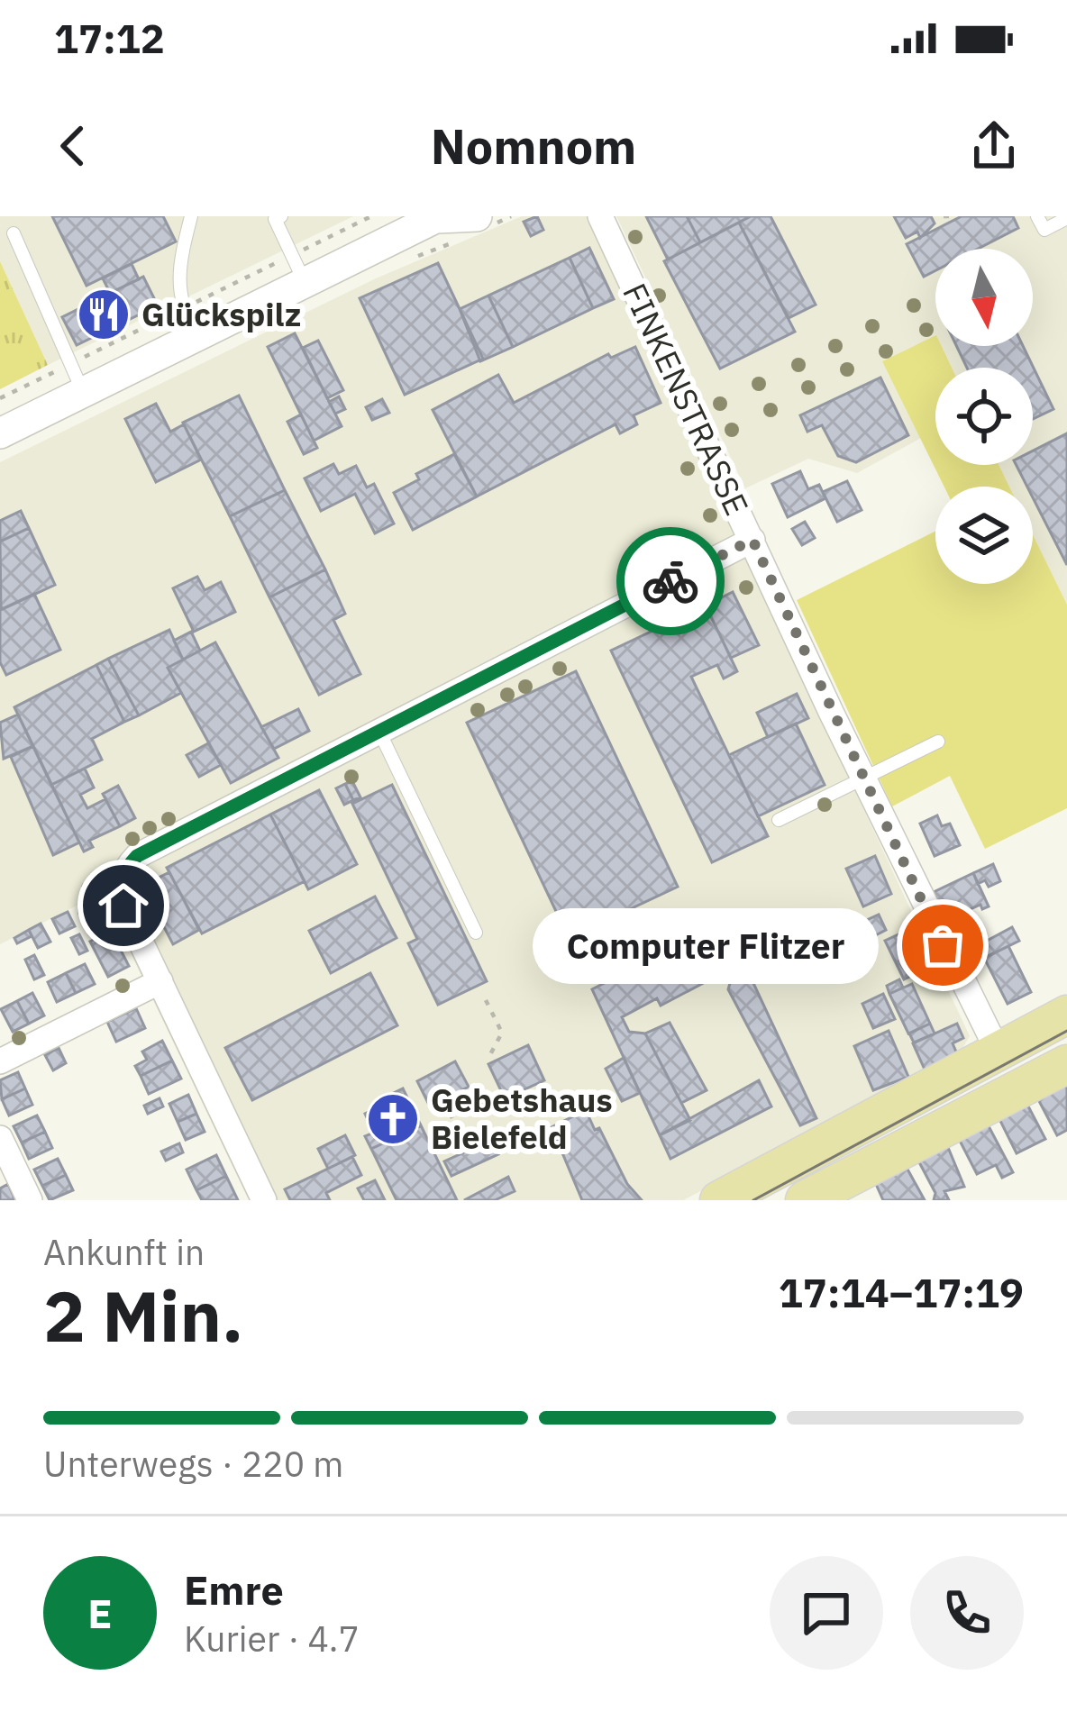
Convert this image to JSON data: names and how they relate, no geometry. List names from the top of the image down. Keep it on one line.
{"streets":{"street":["FINKENSTRASSE"]},"places":{"restaurant":["Glückspilz"],"other":["Computer Flitzer"],"church":["Gebetshaus Bielefeld"]},"north":"bottom","page":{"status":"17:12","header":"Nomnom","bubble":"Computer Flitzer","heading":["2 Min.","Ankunft in","17:14–17:19"],"panel":["Emre","Kurier · 4.7"],"bar":"Unterwegs · 220 m","round":"E"}}
